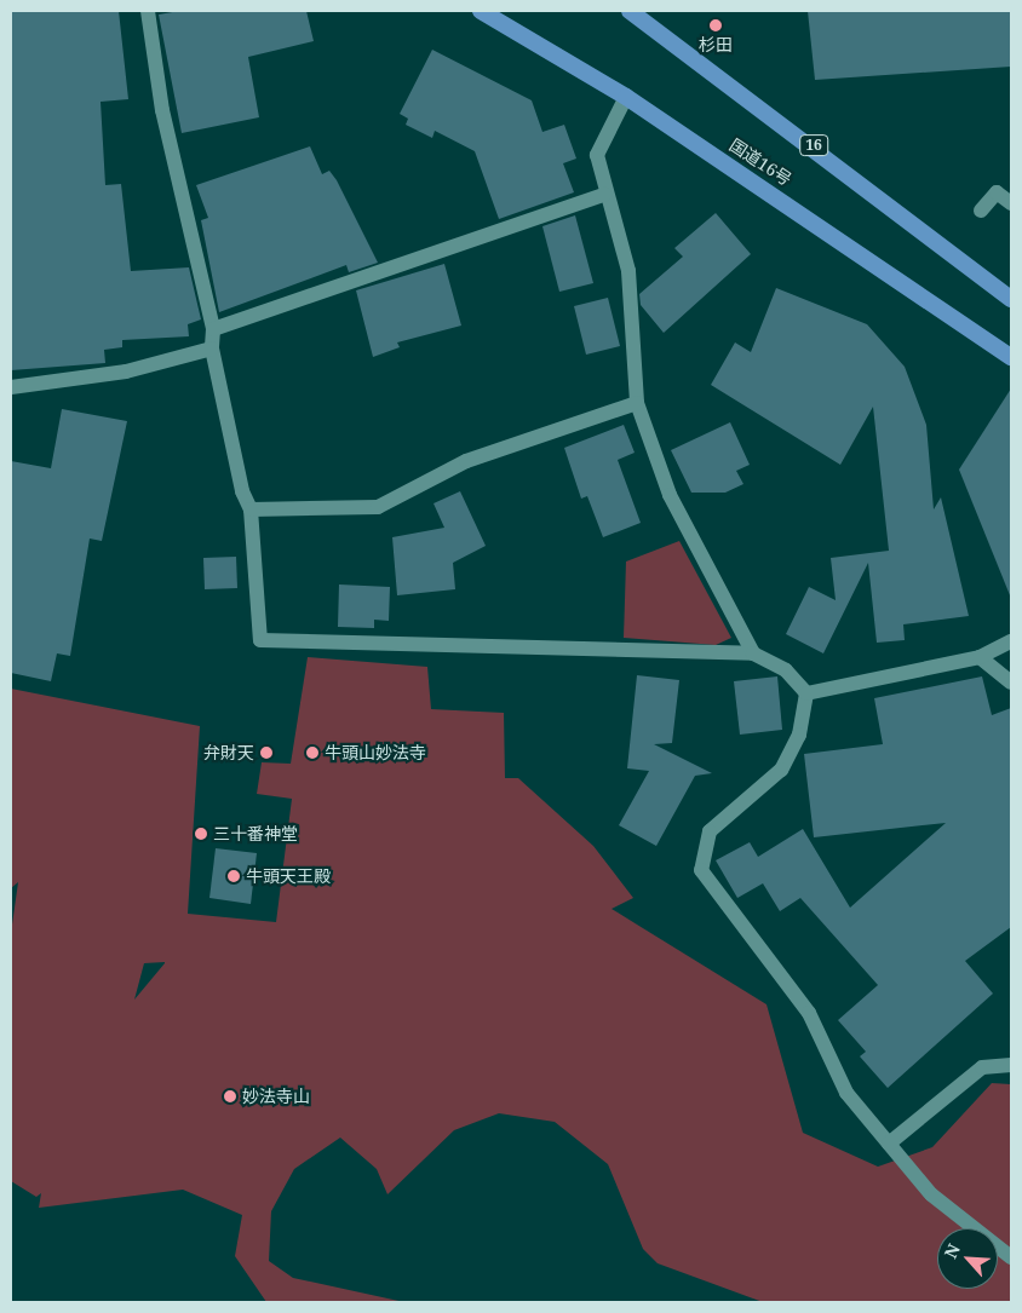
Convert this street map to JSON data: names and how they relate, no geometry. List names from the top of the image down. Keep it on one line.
{"streets":{"highway":["16","国道16号"]},"places":["杉田","弁財天","牛頭山妙法寺","三十番神堂","牛頭天王殿","妙法寺山"],"north":"top left"}
